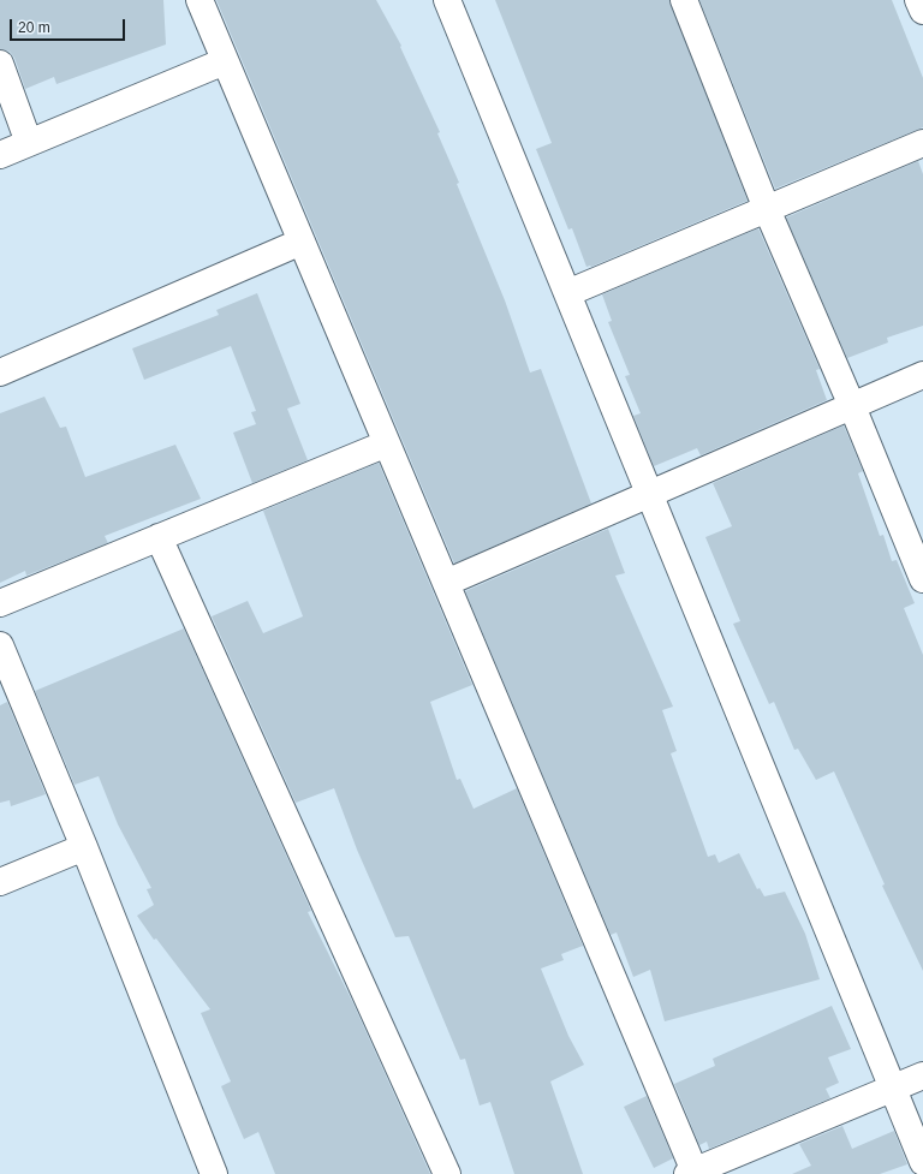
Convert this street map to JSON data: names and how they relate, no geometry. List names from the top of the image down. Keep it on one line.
{"scale_bar":"20 m"}
